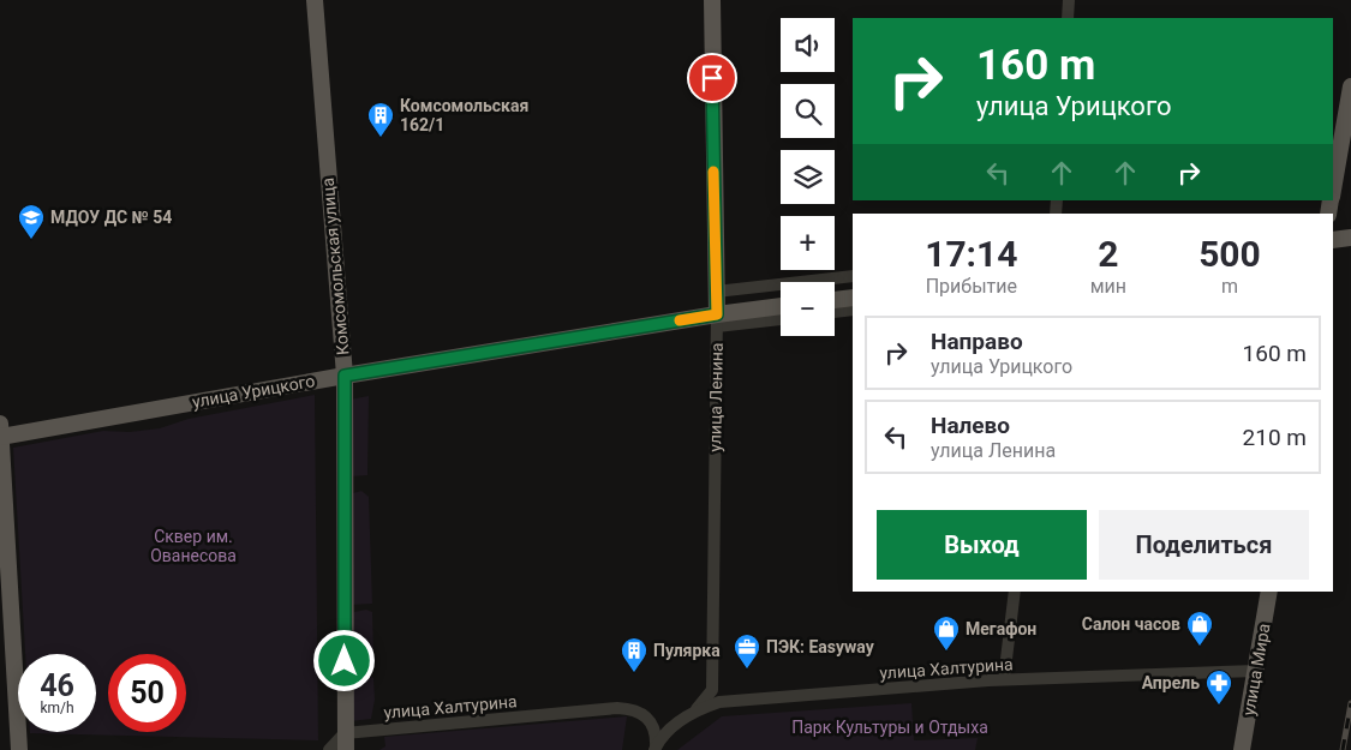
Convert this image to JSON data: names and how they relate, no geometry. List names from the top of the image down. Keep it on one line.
{"streets":{"main road":["Комсомольская улица","улица Урицкого","улица Ленина","улица Мира"],"street":["улица Халтурина"]},"crossings":[["Комсомольская улица","улица Урицкого"],["Комсомольская улица","улица Халтурина"],["улица Урицкого","улица Ленина"],["улица Ленина","улица Халтурина"],["улица Халтурина","улица Мира"]],"parks":["Сквер им. Ованесова","Парк Культуры и Отдыха"],"places":{"building":["Комсомольская 162/1","Пулярка"],"school or university":["МДОУ ДС № 54"],"shop":["Салон часов","Мегафон"],"office":["ПЭК: Easyway"],"pharmacy":["Апрель"]},"page":{"map_buttons":["+","−"],"turn":["160 m","улица Урицкого"],"eta":["17:14","Прибытие","2","мин","500","m"],"list":[{"name":"Направо","note":"улица Урицкого","value":"160 m"},{"name":"Налево","note":"улица Ленина","value":"210 m"}],"buttons":["Выход","Поделиться"],"speed":"46 km/h","limit":"50"}}
